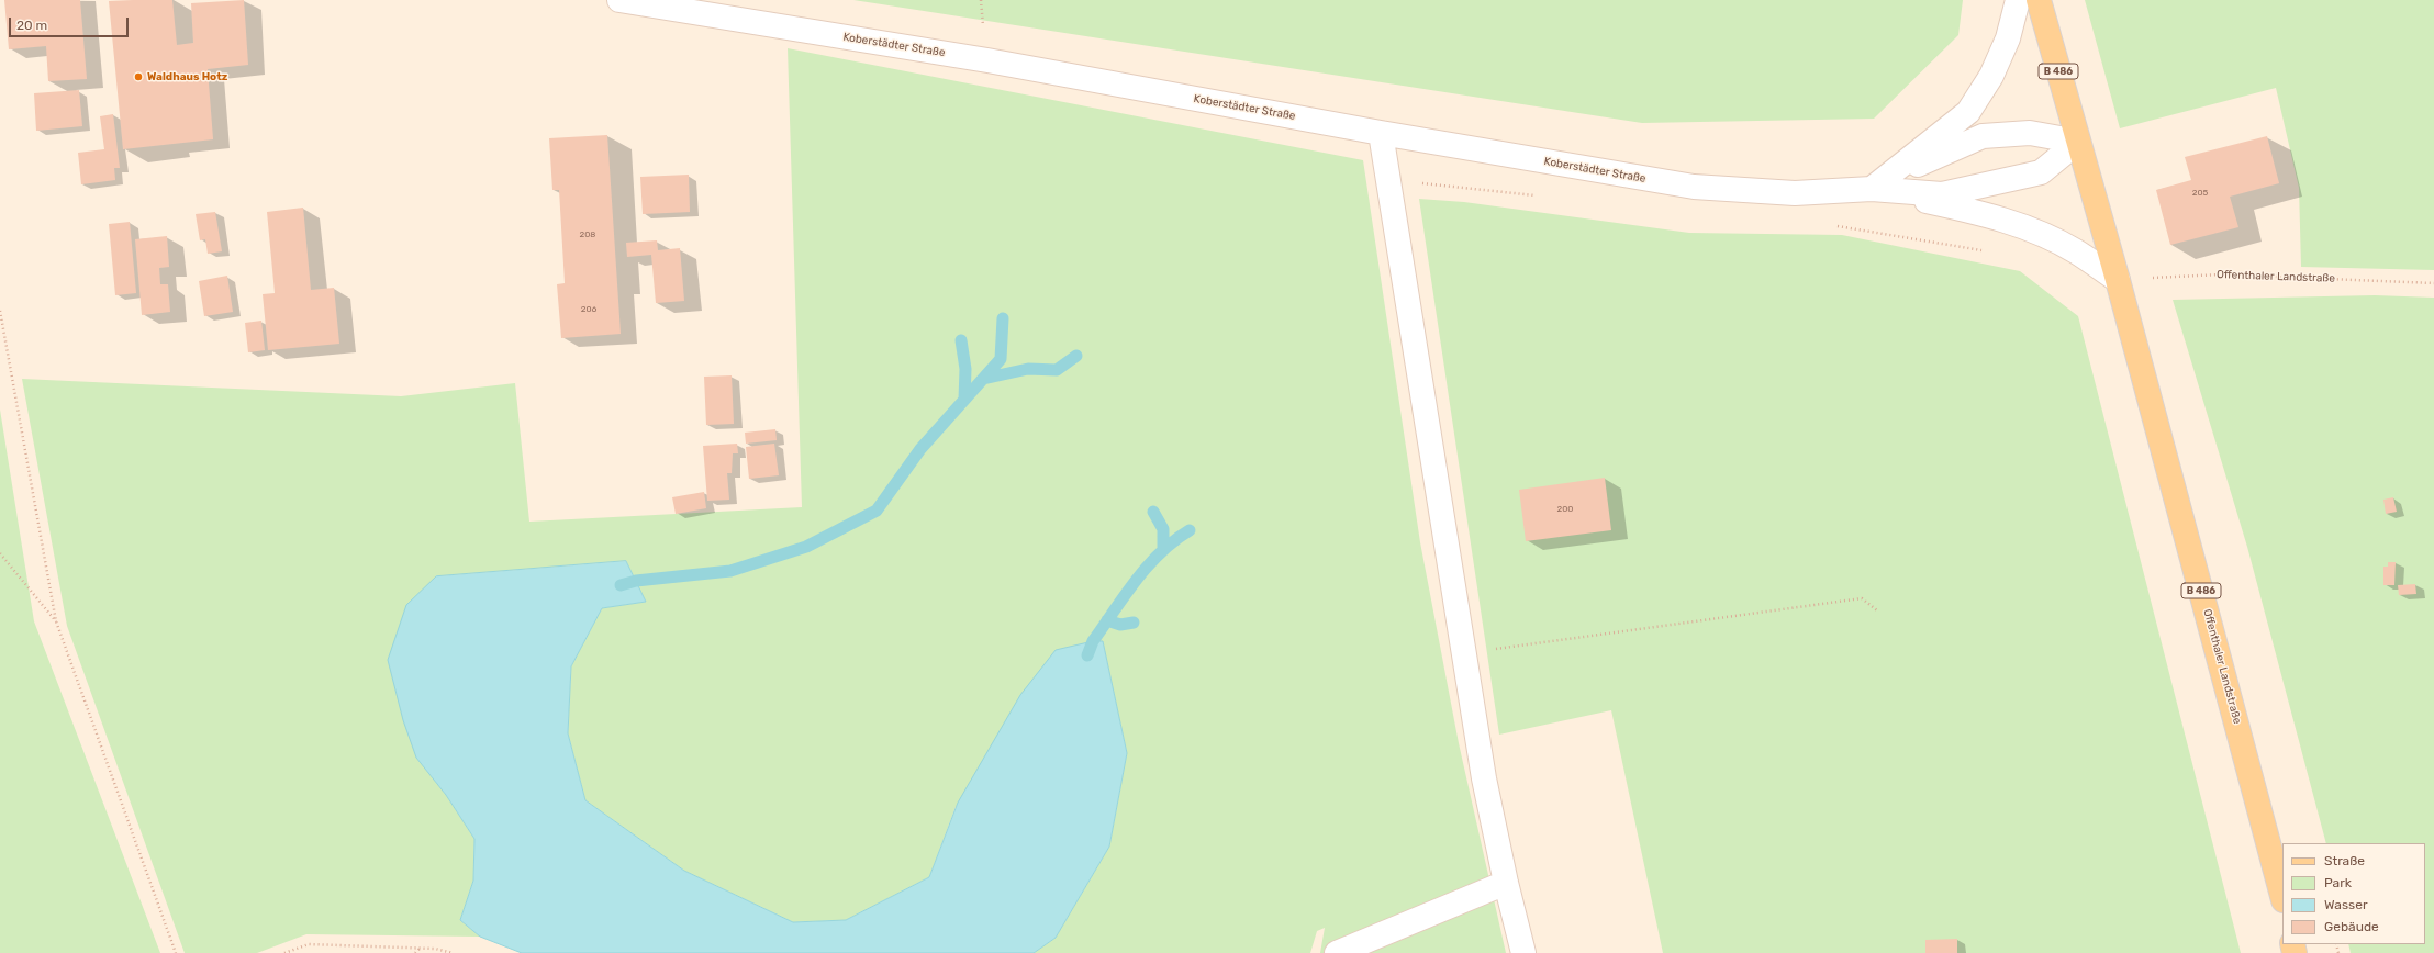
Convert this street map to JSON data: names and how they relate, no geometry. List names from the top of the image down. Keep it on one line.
{"streets":{"main road":["B 486","Offenthaler Landstraße"],"street":["Koberstädter Straße"]},"places":["Waldhaus Hotz"],"house_numbers":["205","208","206","200"],"legend":["Straße","Park","Wasser","Gebäude"],"scale_bar":"20 m"}
